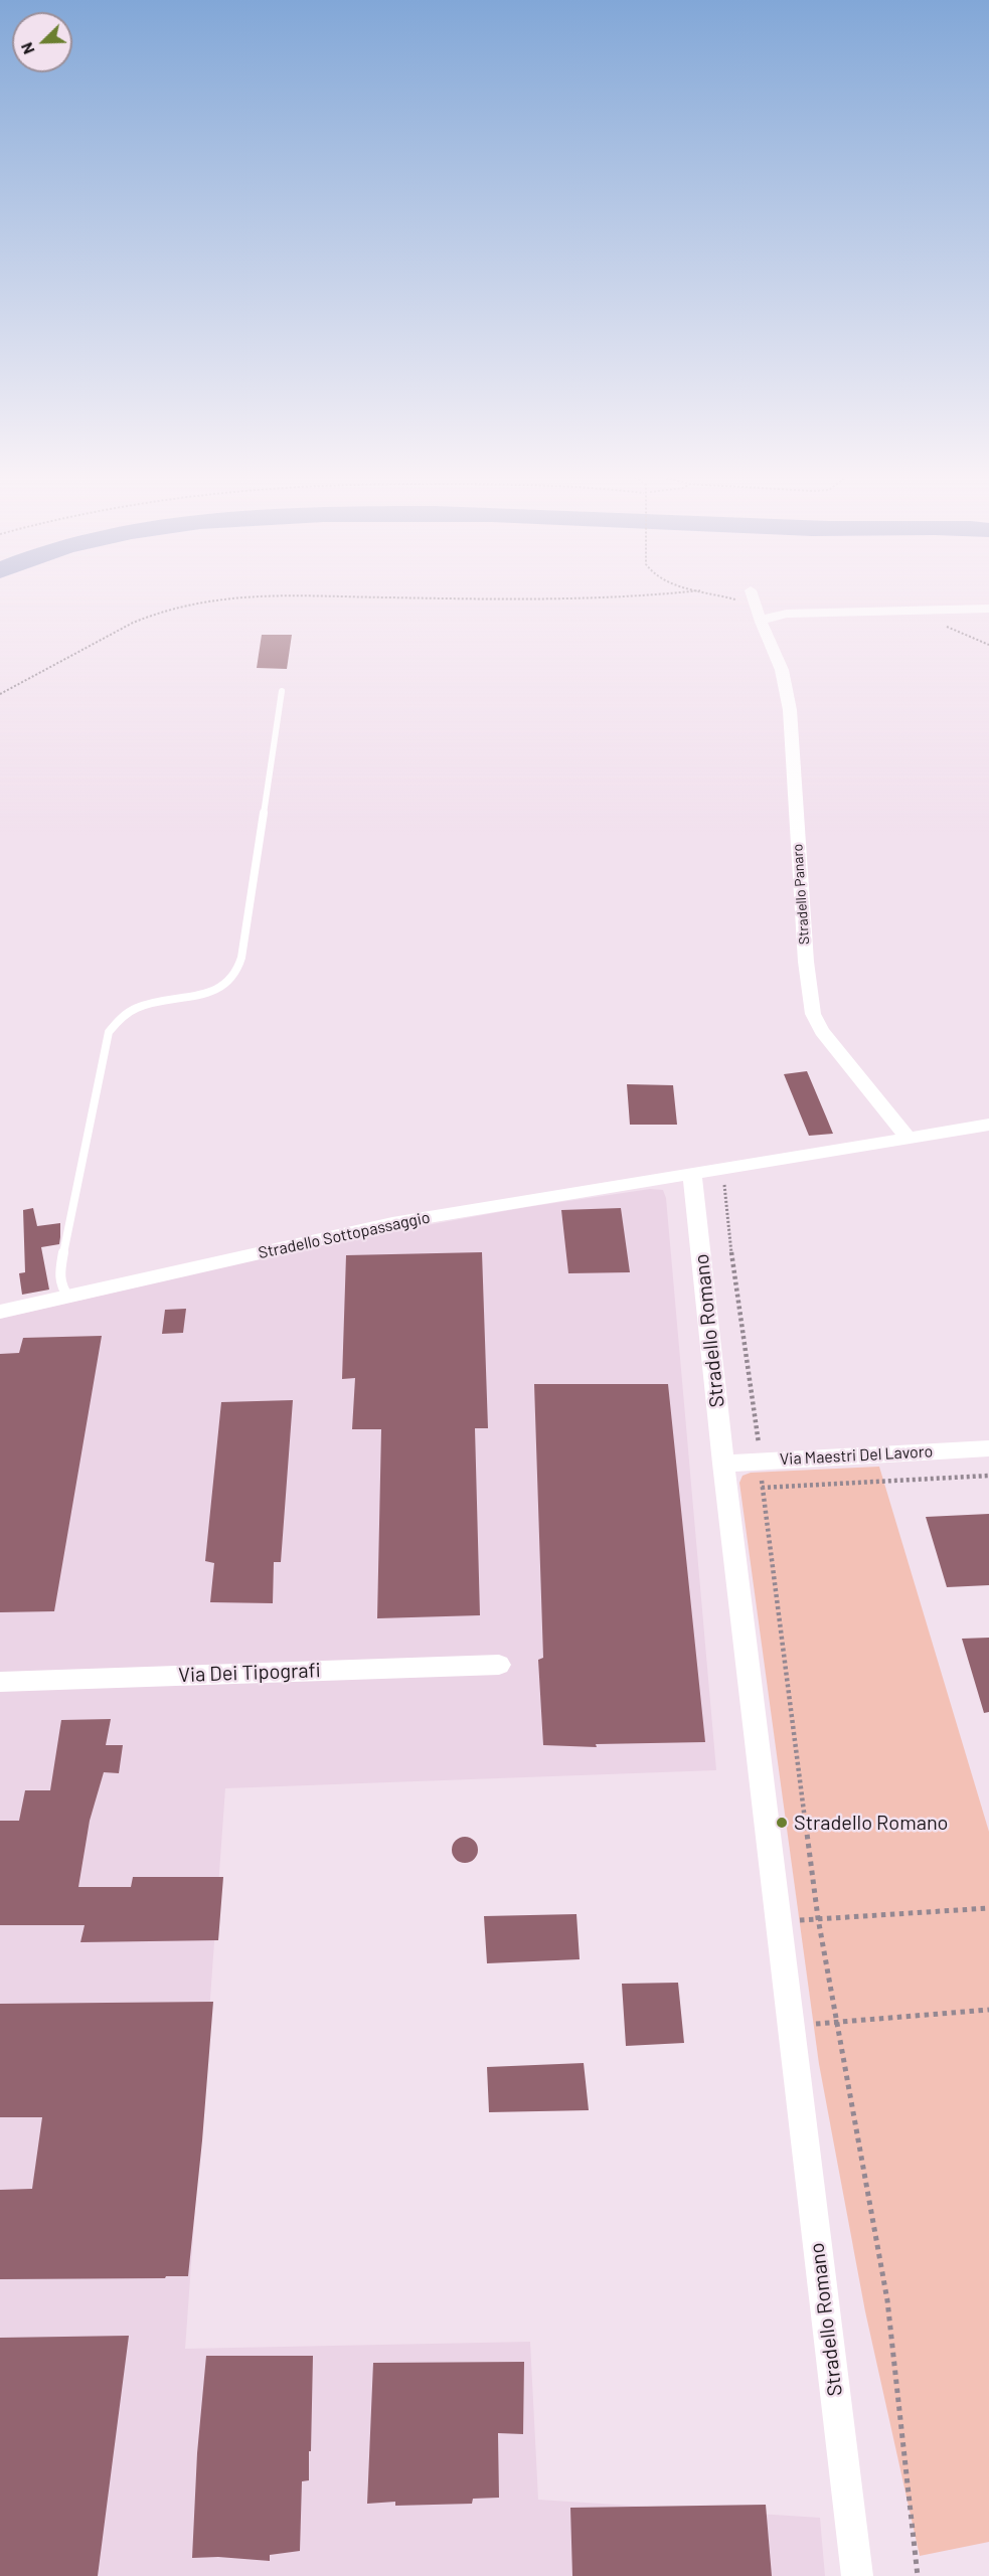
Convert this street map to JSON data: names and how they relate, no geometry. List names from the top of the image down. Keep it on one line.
{"streets":{"street":["Stradello Panaro","Stradello Sottopassaggio","Stradello Romano","Via Maestri Del Lavoro","Via Dei Tipografi"]},"crossings":[["Stradello Sottopassaggio","Stradello Romano"],["Stradello Romano","Via Maestri Del Lavoro"]],"places":["Stradello Romano"],"north":"bottom left"}
